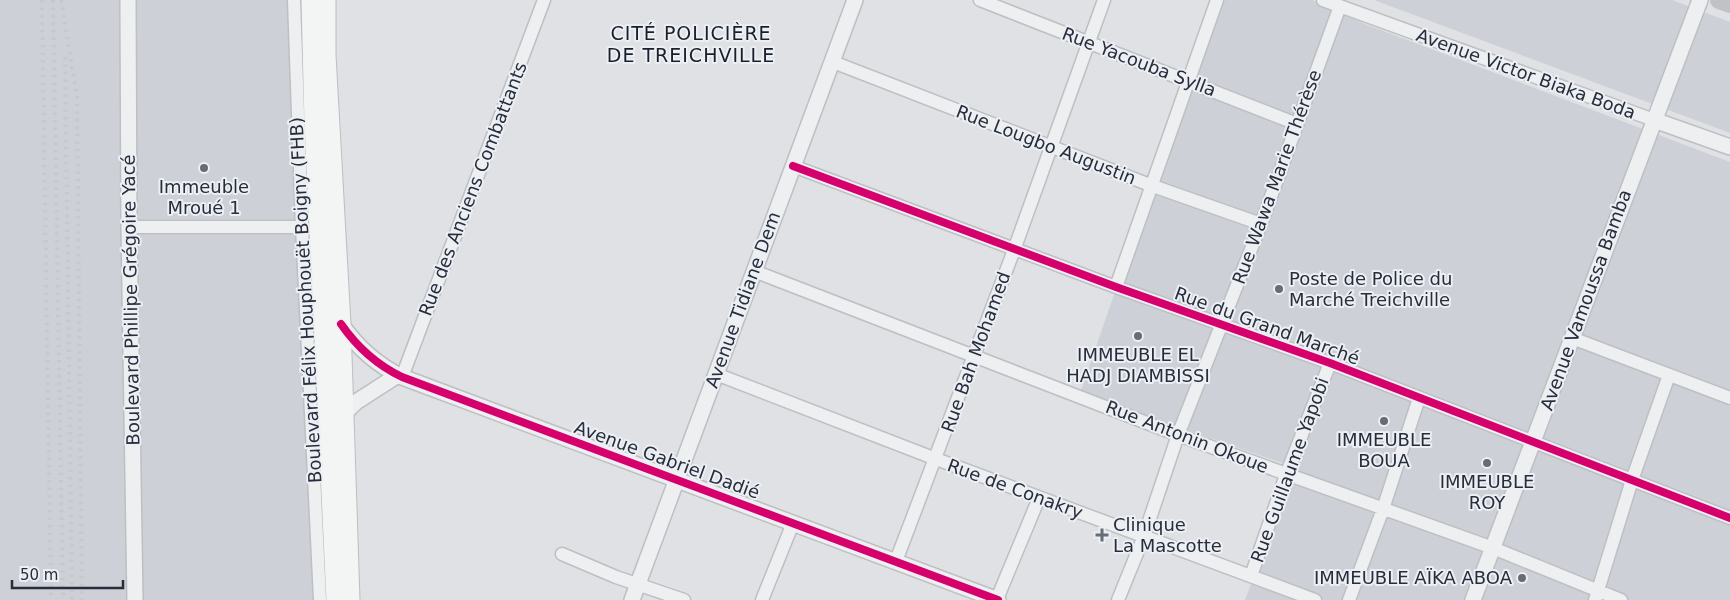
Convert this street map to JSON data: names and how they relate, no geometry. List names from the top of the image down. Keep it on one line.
{"streets":{"main road":["Boulevard Félix Houphouët Boigny (FHB)"],"street":["Rue Yacouba Sylla","Avenue Victor Biaka Boda","Rue Lougbo Augustin","Rue Wawa Marie Thérèse","Rue des Anciens Combattants","Boulevard Phillipe Grégoire Yacé","Avenue Tidiane Dem","Avenue Vamoussa Bamba","Rue du Grand Marché","Rue Bah Mohamed","Rue Antonin Okoue","Avenue Gabriel Dadié","Rue Guillaume Yapobi","Rue de Conakry"]},"crossings":[["Rue Yacouba Sylla","Rue Wawa Marie Thérèse"],["Rue Yacouba Sylla","Rue Bah Mohamed"],["Avenue Victor Biaka Boda","Rue Wawa Marie Thérèse"],["Avenue Victor Biaka Boda","Avenue Vamoussa Bamba"],["Rue Lougbo Augustin","Rue Wawa Marie Thérèse"],["Rue Lougbo Augustin","Avenue Tidiane Dem"],["Rue Lougbo Augustin","Rue Bah Mohamed"],["Rue Wawa Marie Thérèse","Rue du Grand Marché"],["Rue Wawa Marie Thérèse","Rue Antonin Okoue"],["Rue Wawa Marie Thérèse","Rue de Conakry"],["Rue des Anciens Combattants","Avenue Gabriel Dadié"],["Boulevard Félix Houphouët Boigny (FHB)","Avenue Gabriel Dadié"],["Avenue Tidiane Dem","Rue du Grand Marché"],["Avenue Tidiane Dem","Rue Antonin Okoue"],["Avenue Tidiane Dem","Avenue Gabriel Dadié"],["Avenue Tidiane Dem","Rue de Conakry"],["Avenue Vamoussa Bamba","Rue du Grand Marché"],["Avenue Vamoussa Bamba","Rue Antonin Okoue"],["Rue du Grand Marché","Rue Bah Mohamed"],["Rue du Grand Marché","Rue Guillaume Yapobi"],["Rue Bah Mohamed","Rue Antonin Okoue"],["Rue Bah Mohamed","Avenue Gabriel Dadié"],["Rue Bah Mohamed","Rue de Conakry"],["Rue Antonin Okoue","Rue Guillaume Yapobi"],["Rue Guillaume Yapobi","Rue de Conakry"]],"districts":["CITÉ POLICIÈRE DE TREICHVILLE"],"places":{"other":["Immeuble Mroué 1","Poste de Police du Marché Treichville","IMMEUBLE EL HADJ DIAMBISSI","IMMEUBLE BOUA","IMMEUBLE ROY","IMMEUBLE AÏKA ABOA"],"health":["Clinique La Mascotte"]},"scale_bar":"50 m"}
